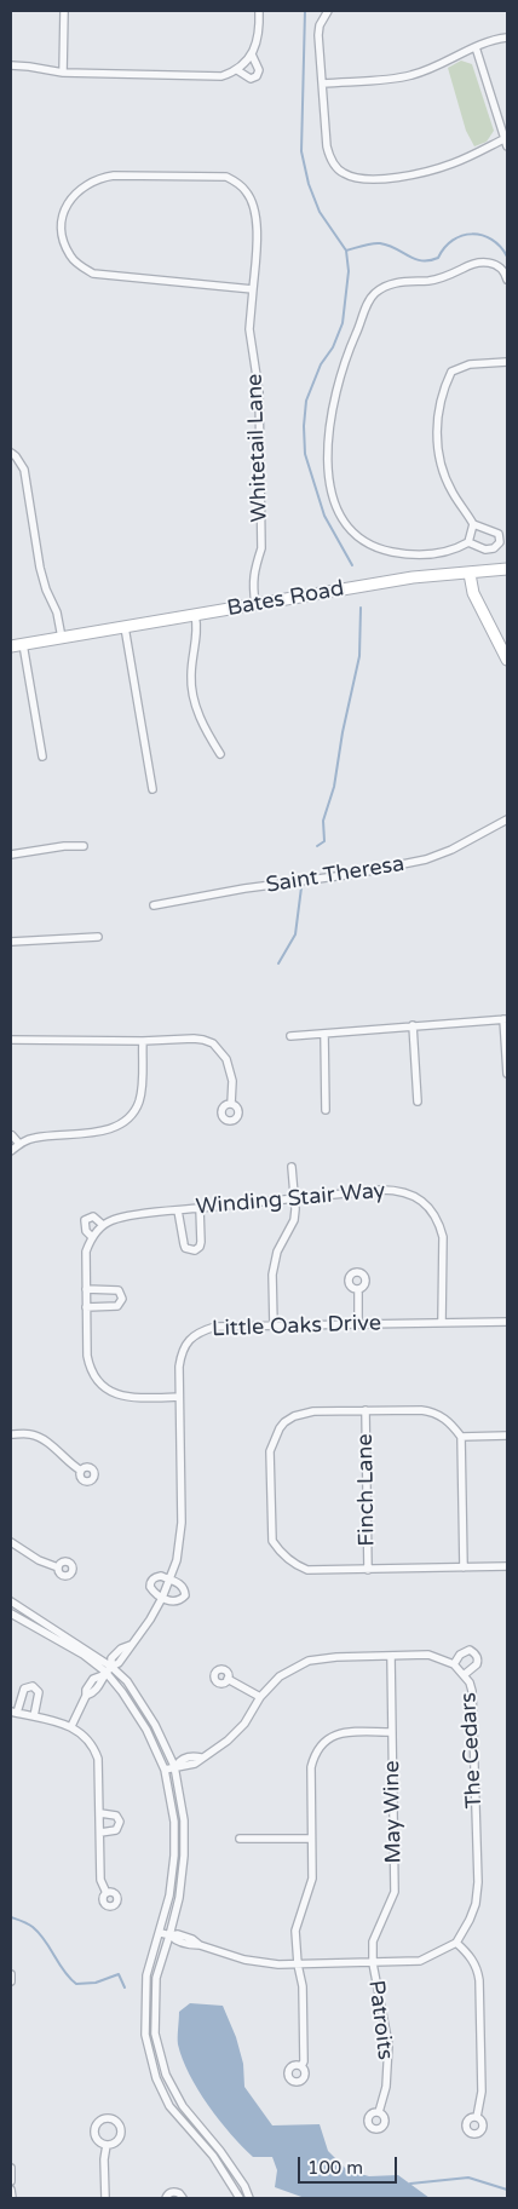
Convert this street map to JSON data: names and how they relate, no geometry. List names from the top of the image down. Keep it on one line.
{"streets":{"street":["Whitetail Lane","Bates Road","Saint Theresa","Winding Stair Way","Little Oaks Drive","Finch Lane","The Cedars","May Wine","Patroits"]},"crossings":[["Whitetail Lane","Bates Road"],["Winding Stair Way","Little Oaks Drive"],["The Cedars","May Wine"],["May Wine","Patroits"]],"scale_bar":"100 m"}
